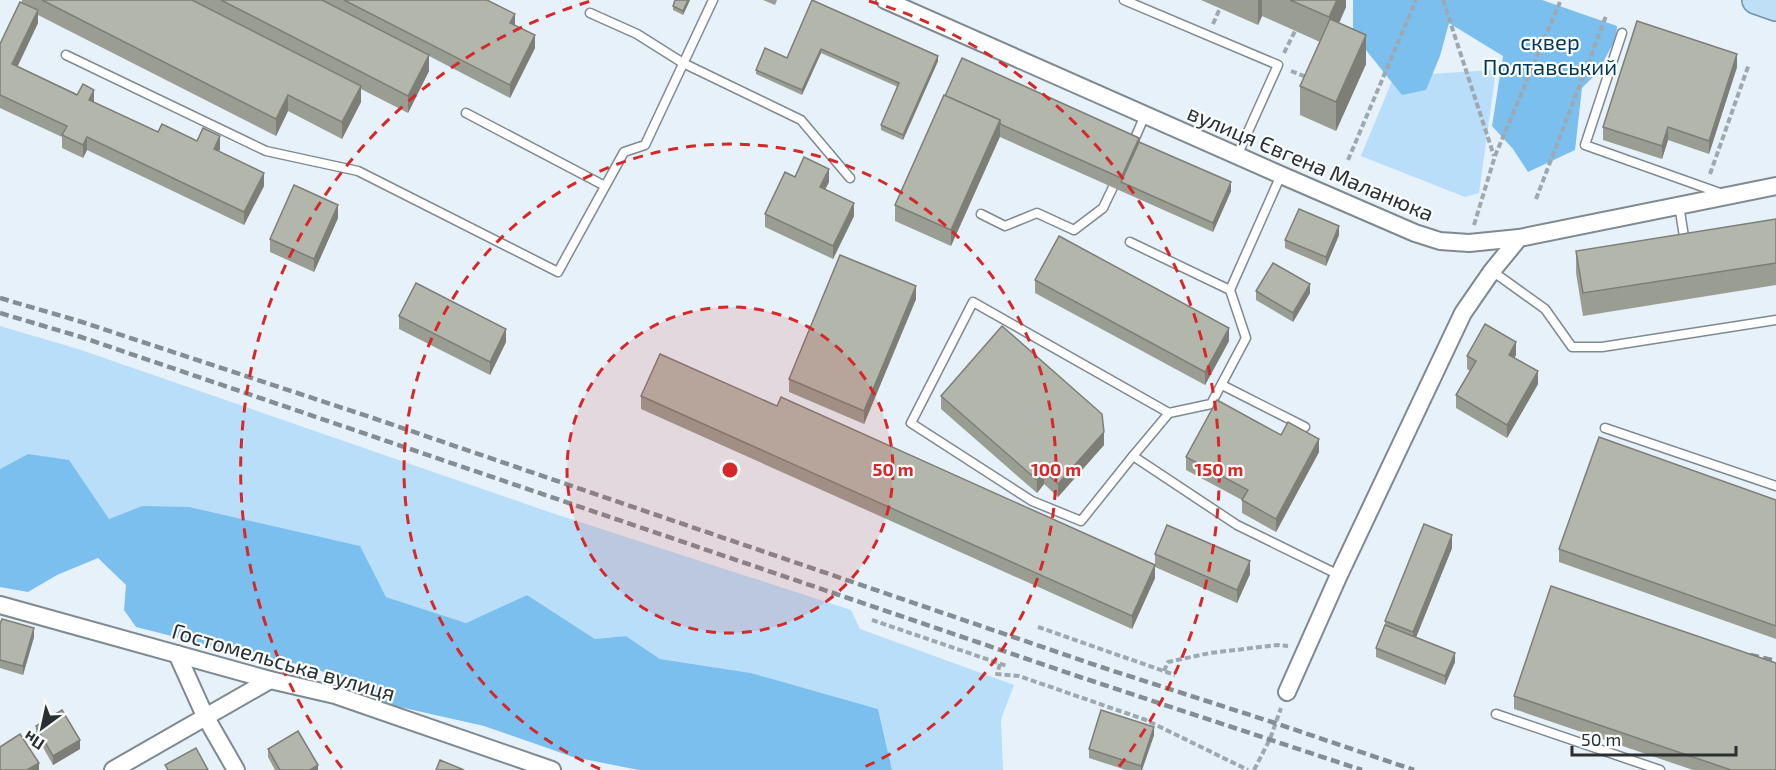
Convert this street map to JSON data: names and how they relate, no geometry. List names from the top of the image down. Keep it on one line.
{"streets":{"street":["вулиця Євгена Маланюка","Гостомельська вулиця"]},"parks":["сквер Полтавський"],"scale_bar":"50 m","north":"bottom left","rings":["50 m","100 m","150 m"]}
